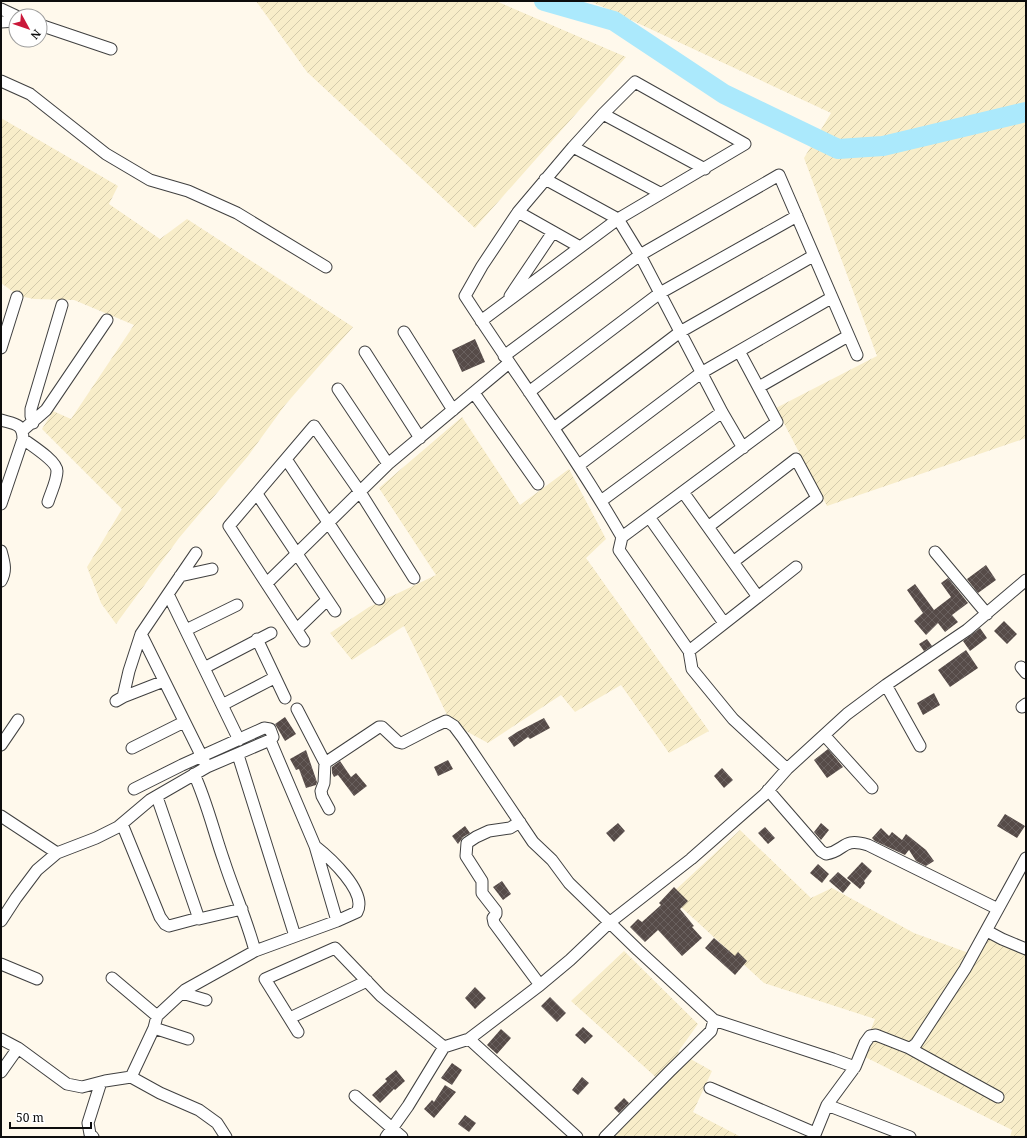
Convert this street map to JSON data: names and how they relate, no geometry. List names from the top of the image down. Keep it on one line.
{"scale_bar":"50 m","north":"bottom right"}
